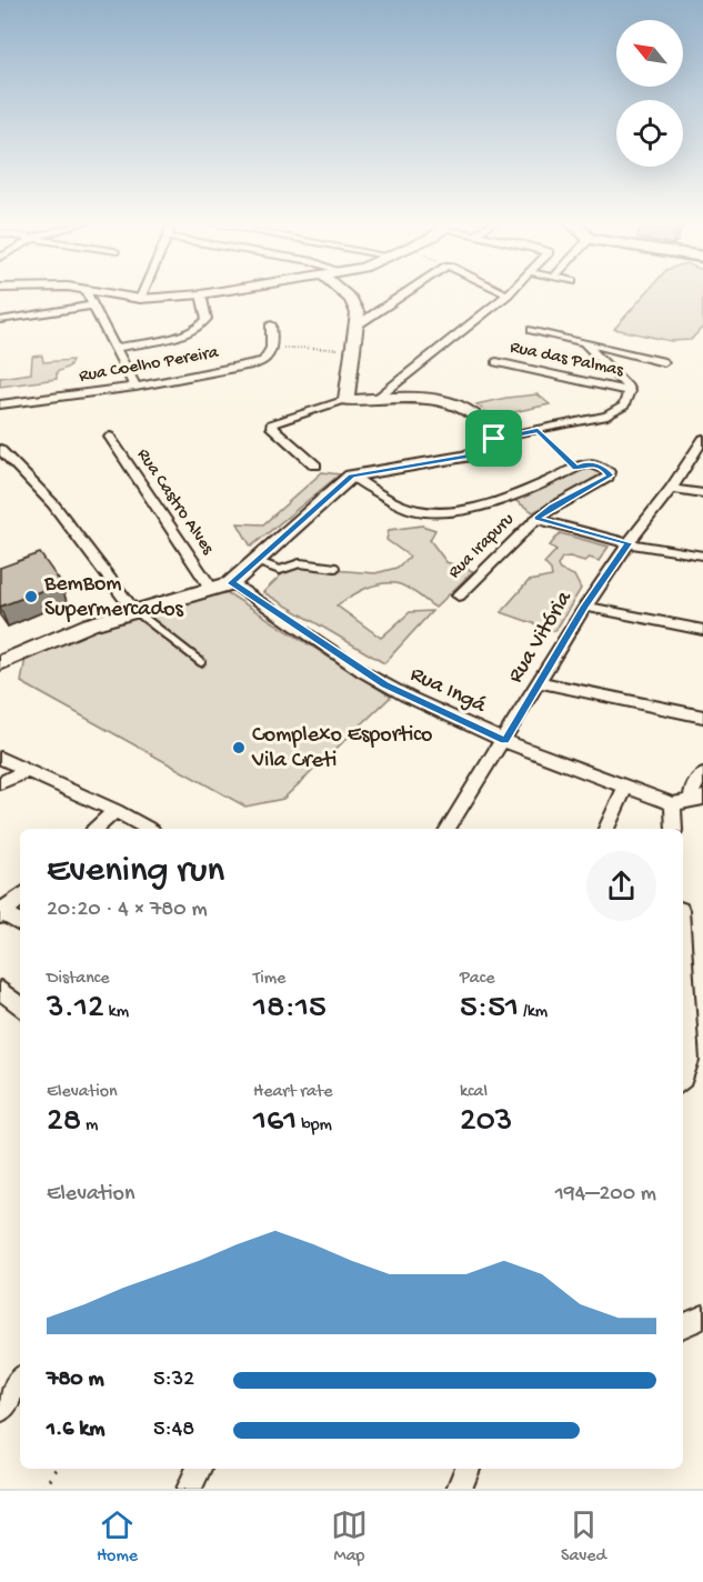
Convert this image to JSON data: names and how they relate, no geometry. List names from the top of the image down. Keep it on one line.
{"streets":{"street":["Rua das Palmas","Rua Coelho Pereira","Rua Castro Alves","Rua Irapuru","Rua Vitória","Rua Ingá"]},"crossings":[["Rua Vitória","Rua Ingá"]],"places":["BemBom Supermercados","Complexo Esportico Vila Creti"],"north":"top left","page":{"heading":["Evening run","20:20 · 4 × 780 m"],"stats":[["Distance","3.12 km"],["Time","18:15"],["Pace","5:51 /km"],["Elevation","28 m"],["Heart rate","161 bpm"],["kcal","203"]],"chart":["Elevation","194–200 m"],"list":[{"name":"780 m","note":"5:32"},{"name":"1.6 km","note":"5:48"}],"tabs":["Home","Map","Saved"]}}
